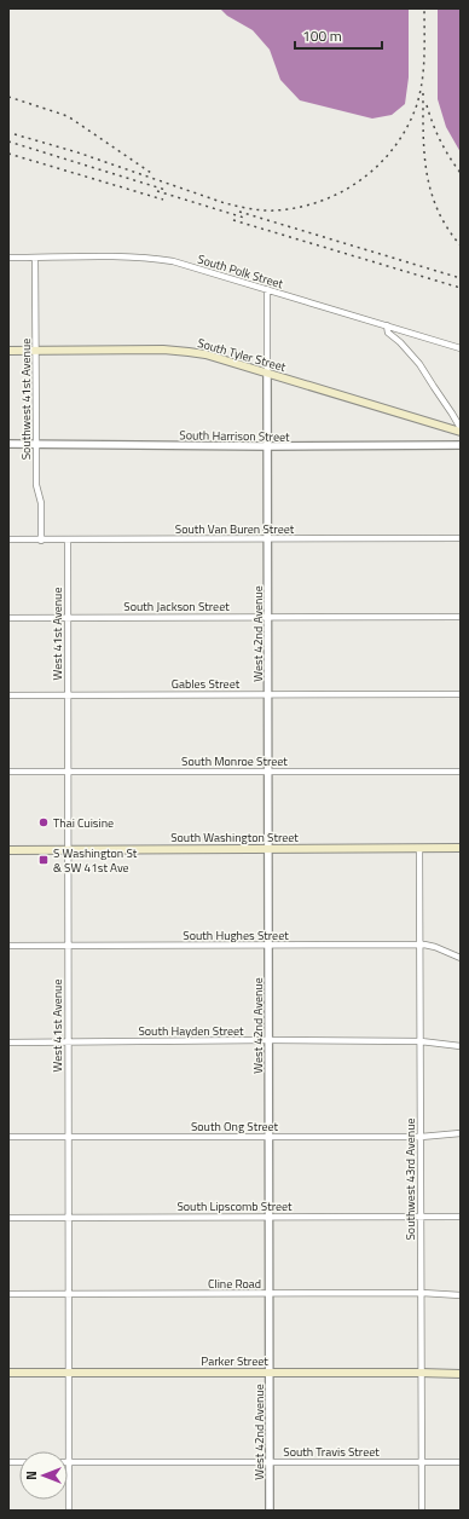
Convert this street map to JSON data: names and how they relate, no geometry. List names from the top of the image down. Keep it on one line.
{"streets":{"main road":["South Tyler Street","South Washington Street","Parker Street"],"street":["South Polk Street","Southwest 41st Avenue","South Harrison Street","South Van Buren Street","South Jackson Street","West 41st Avenue","West 42nd Avenue","Gables Street","South Monroe Street","South Hughes Street","South Hayden Street","South Ong Street","Southwest 43rd Avenue","South Lipscomb Street","Cline Road","South Travis Street"]},"crossings":[["South Polk Street","Southwest 41st Avenue"],["South Tyler Street","Southwest 41st Avenue"],["South Tyler Street","West 42nd Avenue"],["Southwest 41st Avenue","South Harrison Street"],["Southwest 41st Avenue","South Van Buren Street"],["South Harrison Street","West 42nd Avenue"],["South Van Buren Street","West 41st Avenue"],["South Van Buren Street","West 42nd Avenue"],["South Jackson Street","West 41st Avenue"],["South Jackson Street","West 42nd Avenue"],["West 41st Avenue","Gables Street"],["West 41st Avenue","South Monroe Street"],["West 41st Avenue","South Washington Street"],["West 41st Avenue","South Hughes Street"],["West 41st Avenue","South Hayden Street"],["West 41st Avenue","South Ong Street"],["West 41st Avenue","South Lipscomb Street"],["West 41st Avenue","Cline Road"],["West 41st Avenue","Parker Street"],["West 41st Avenue","South Travis Street"],["West 42nd Avenue","Gables Street"],["West 42nd Avenue","South Monroe Street"],["West 42nd Avenue","South Washington Street"],["West 42nd Avenue","South Hughes Street"],["West 42nd Avenue","South Hayden Street"],["West 42nd Avenue","South Ong Street"],["West 42nd Avenue","South Lipscomb Street"],["West 42nd Avenue","Cline Road"],["West 42nd Avenue","Parker Street"],["West 42nd Avenue","South Travis Street"],["South Washington Street","Southwest 43rd Avenue"],["South Hughes Street","Southwest 43rd Avenue"],["South Hayden Street","Southwest 43rd Avenue"],["South Ong Street","Southwest 43rd Avenue"],["Southwest 43rd Avenue","South Lipscomb Street"],["Southwest 43rd Avenue","Cline Road"],["Southwest 43rd Avenue","Parker Street"],["Southwest 43rd Avenue","South Travis Street"]],"places":{"other":["Thai Cuisine"],"transit":["S Washington St & SW 41st Ave"]},"scale_bar":"100 m","north":"left"}
